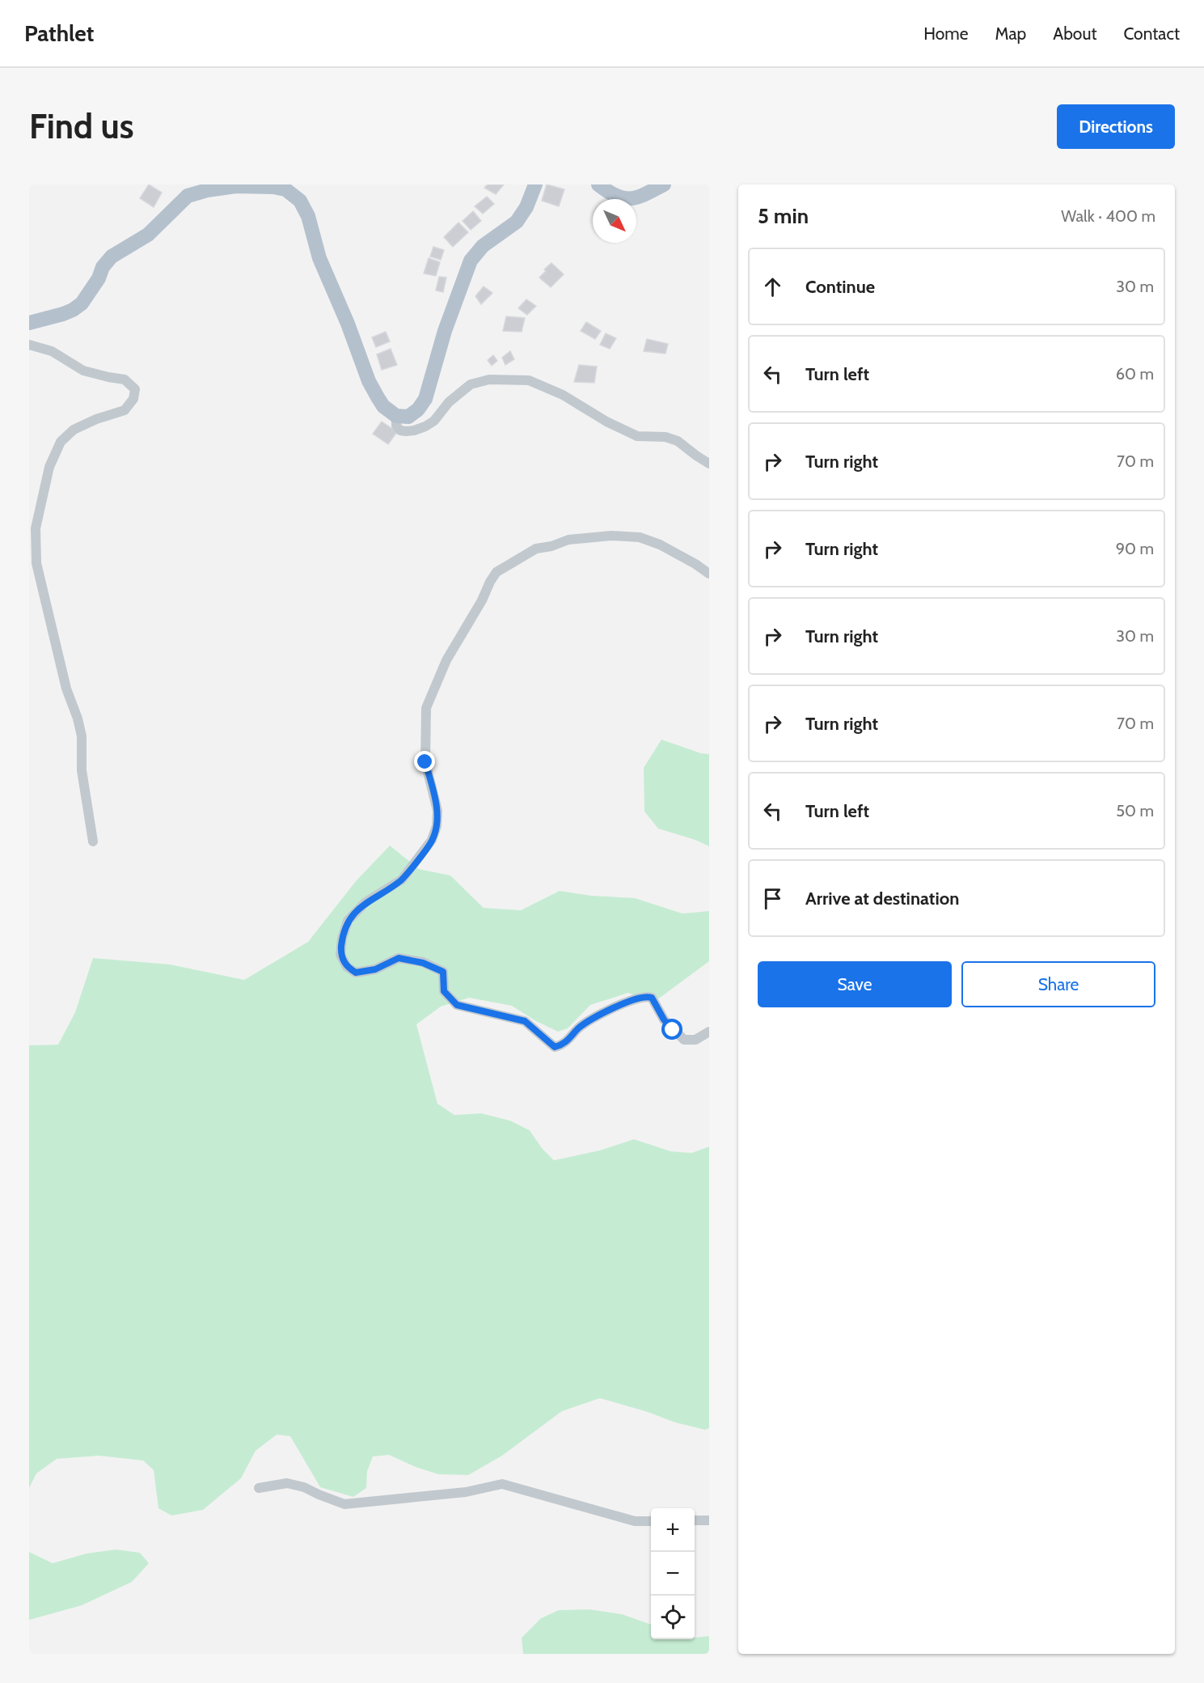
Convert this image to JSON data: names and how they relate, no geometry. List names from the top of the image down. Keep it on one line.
{"north":"bottom right","page":{"header":"Pathlet","nav":["Home","Map","About","Contact"],"buttons":["Directions",["Save","Share"]],"title":"Find us","heading":["5 min","Walk · 400 m"],"list":[["Continue","30 m"],["Turn left","60 m"],["Turn right","70 m"],["Turn right","90 m"],["Turn right","30 m"],["Turn right","70 m"],["Turn left","50 m"],"Arrive at destination"],"map_buttons":["+","−"]}}
